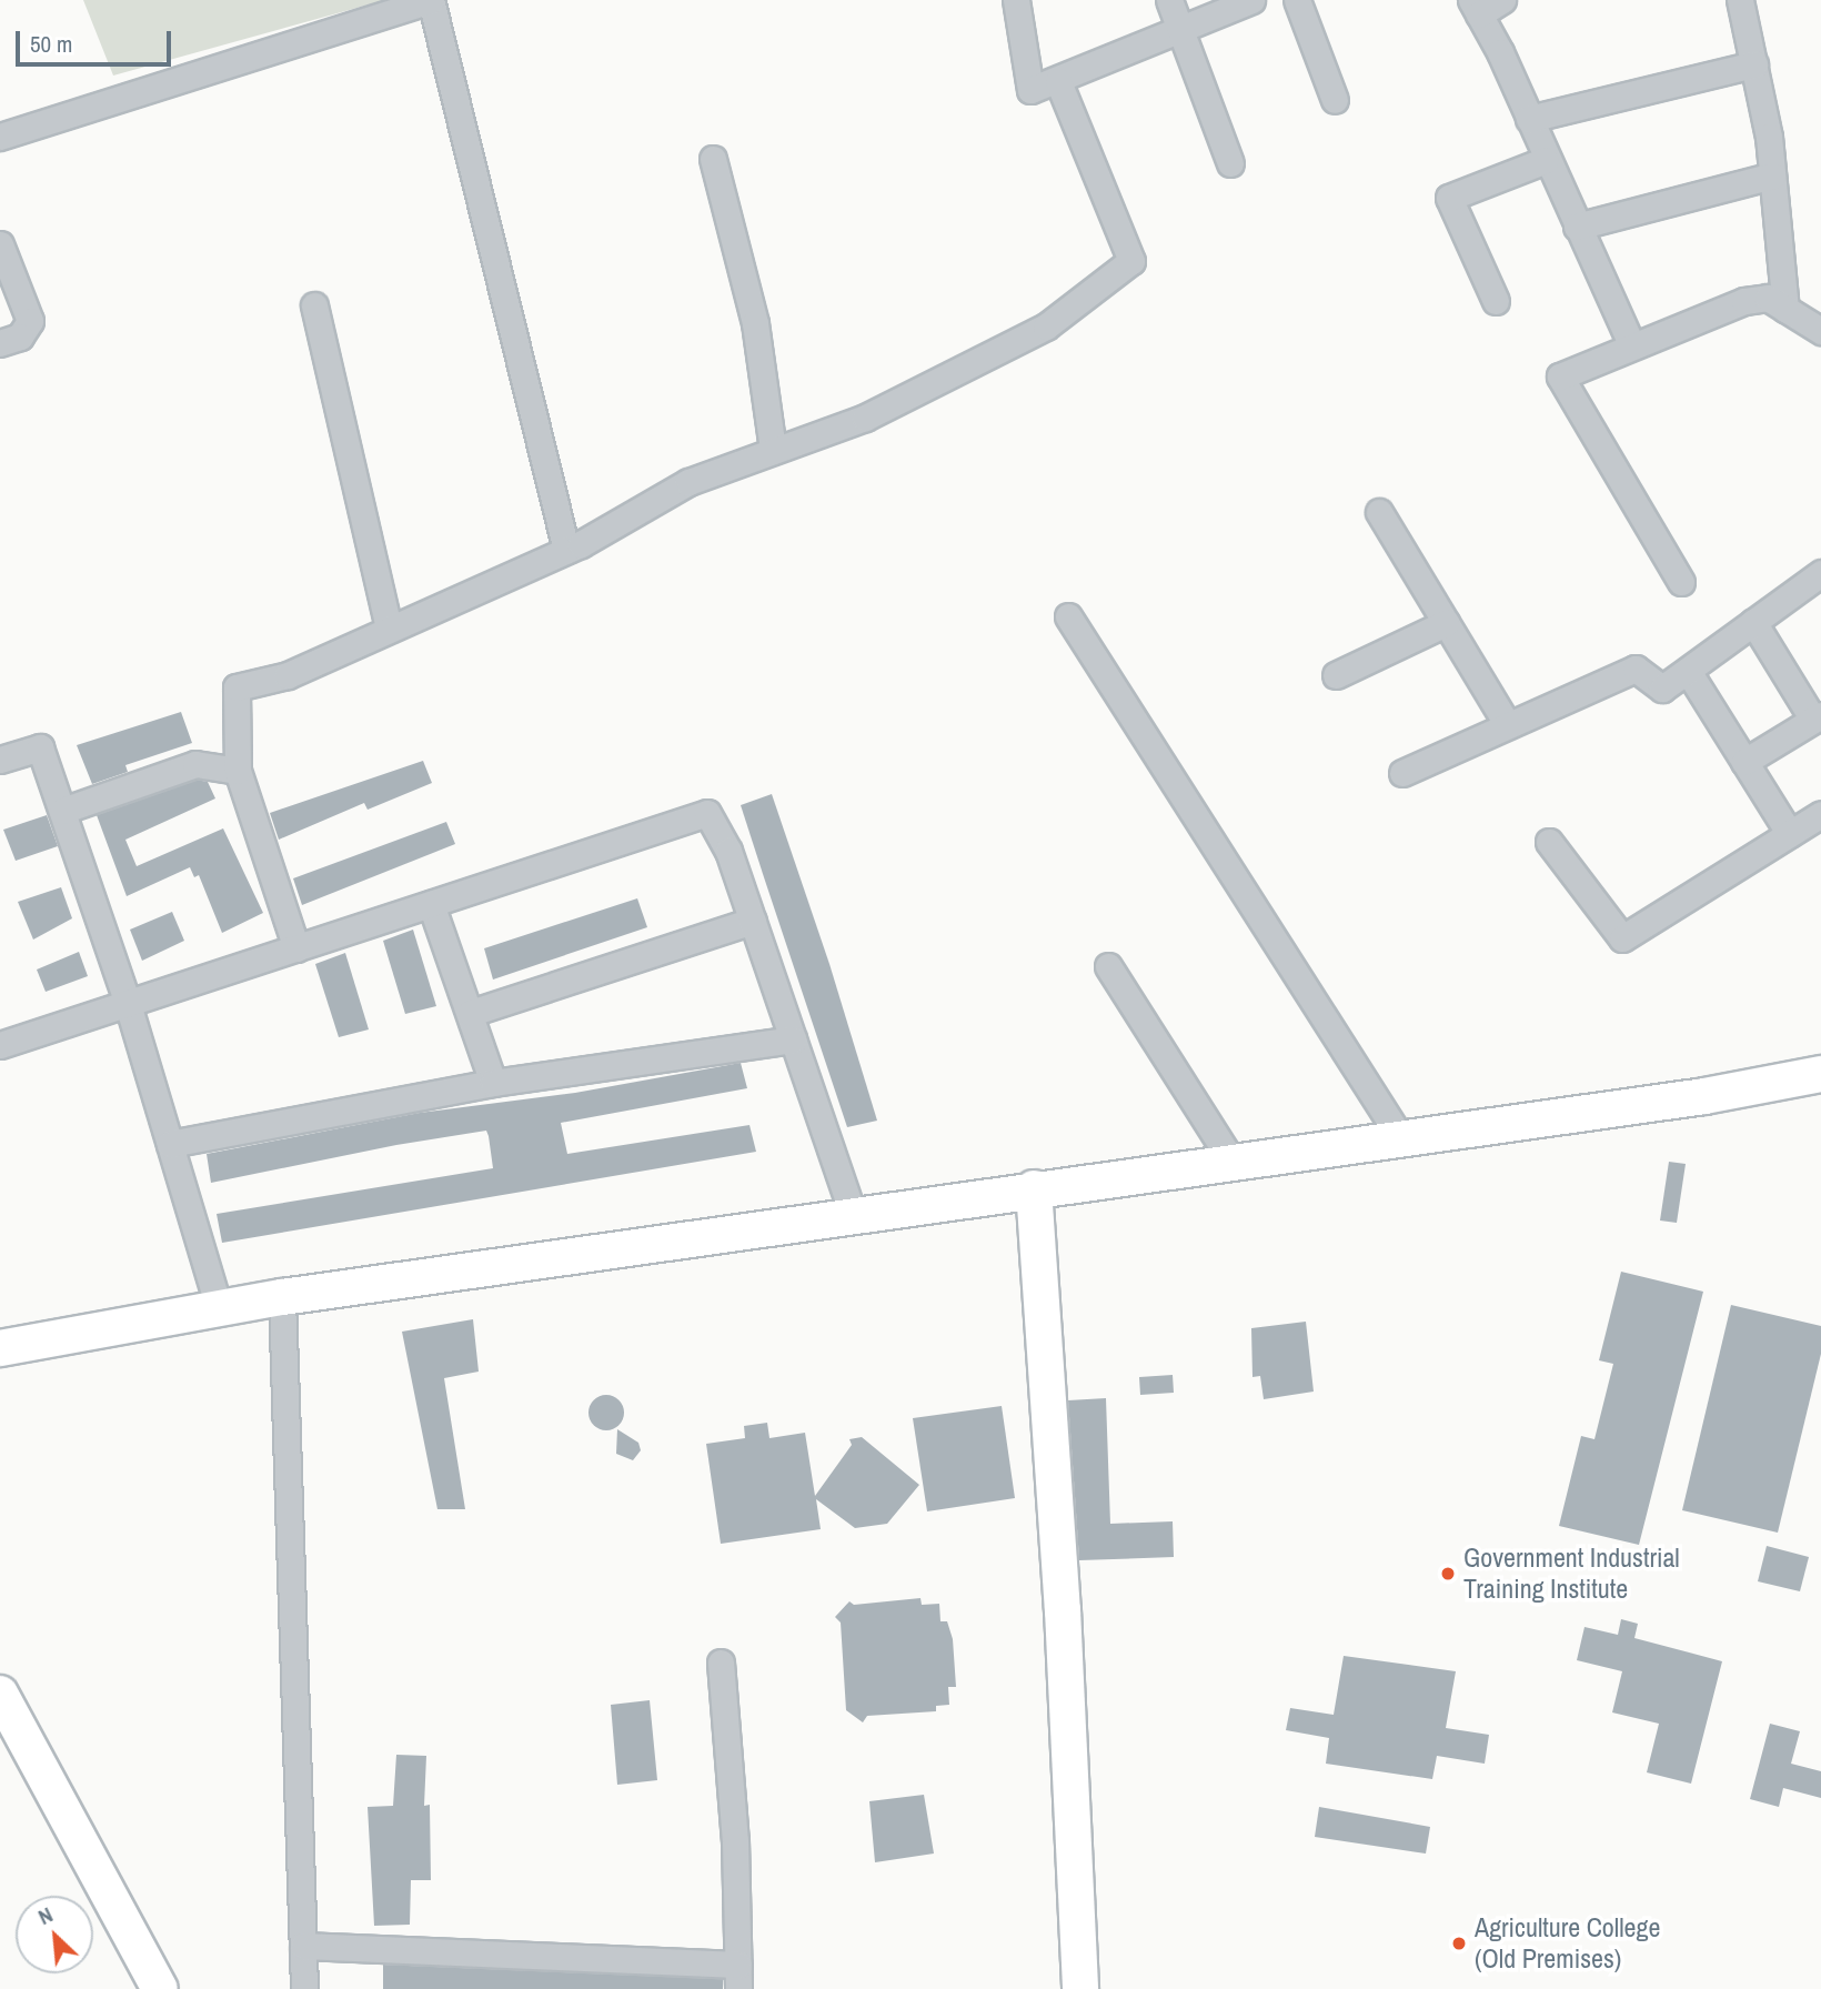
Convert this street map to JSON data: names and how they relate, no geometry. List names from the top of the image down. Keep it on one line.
{"places":["Government Industrial Training Institute","Agriculture College (Old Premises)"],"scale_bar":"50 m","north":"top left"}
